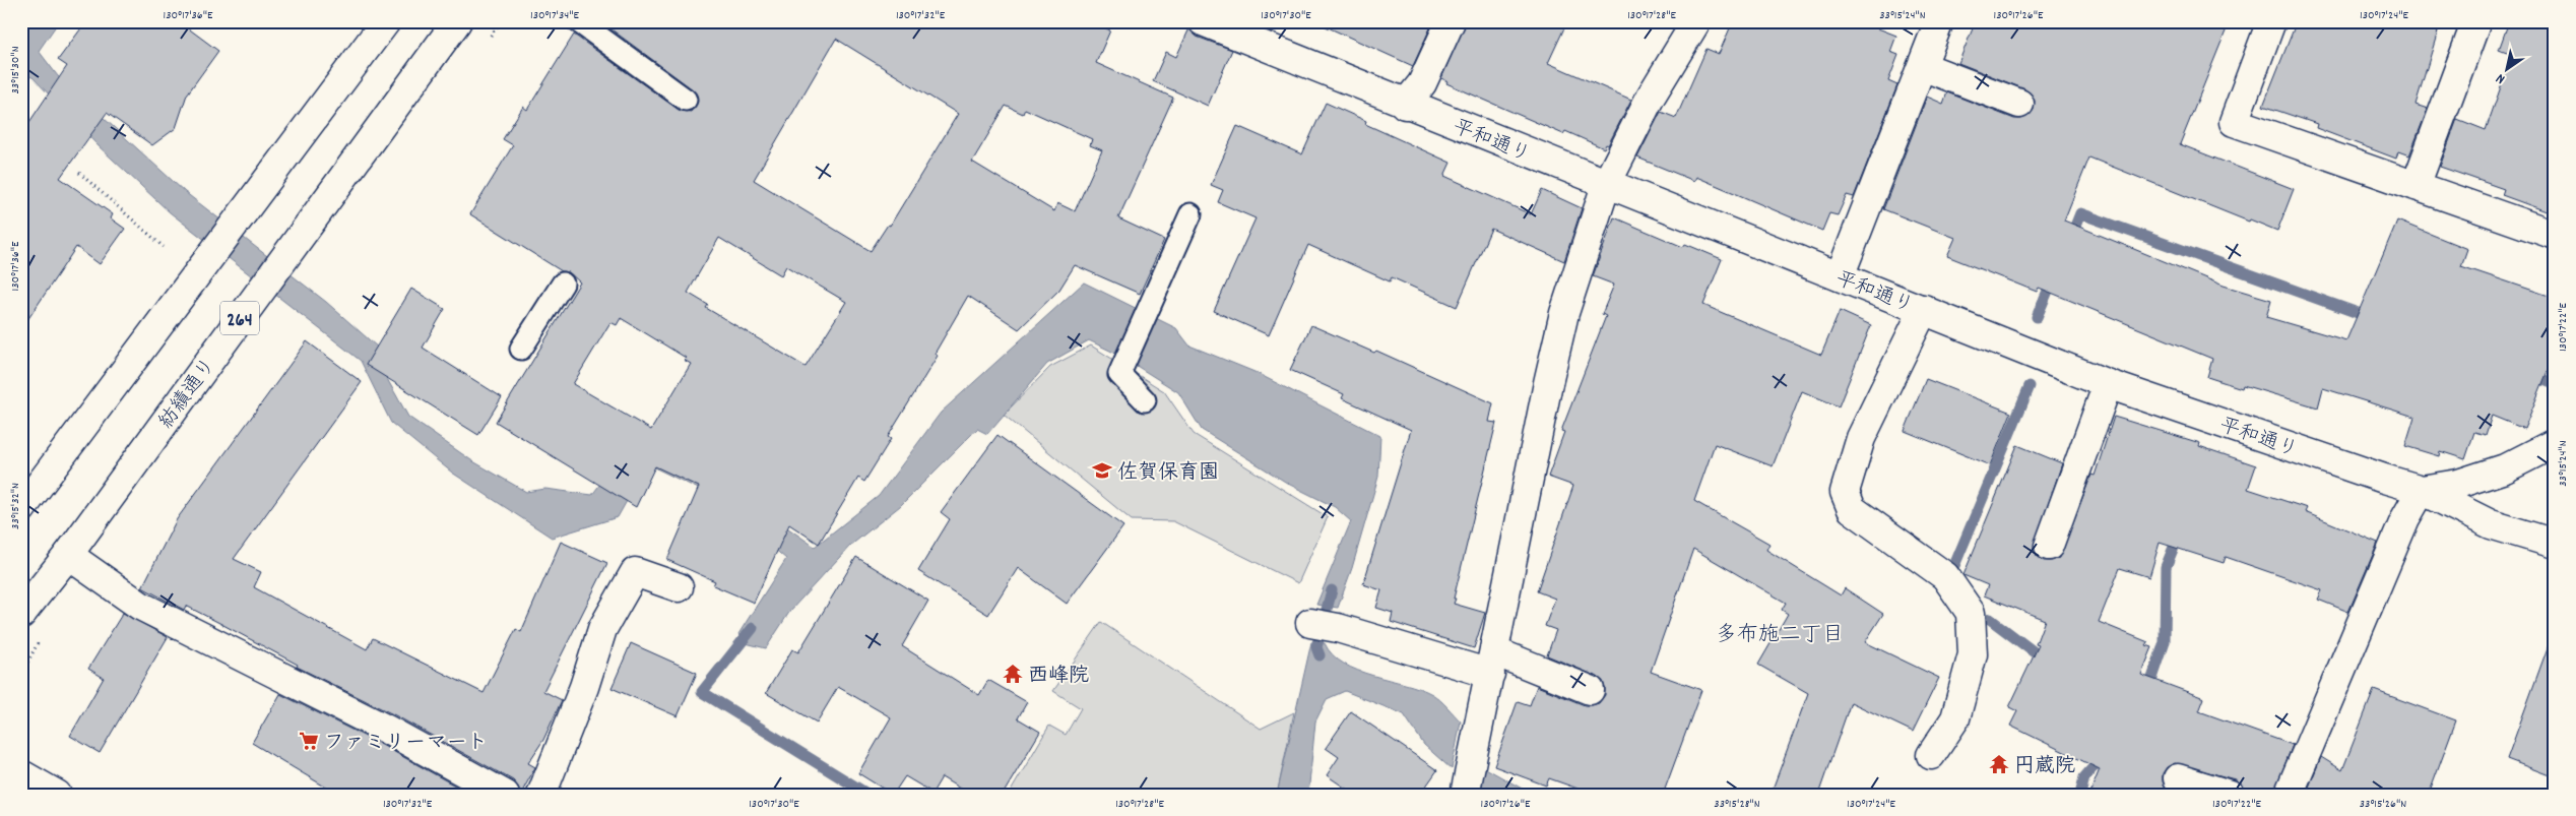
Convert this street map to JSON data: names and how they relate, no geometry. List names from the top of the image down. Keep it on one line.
{"streets":{"main road":["平和通り","264","紡績通り"]},"districts":["多布施二丁目"],"places":{"school or university":["佐賀保育園"],"temple":["西峰院","円蔵院"],"supermarket":["ファミリーマート"]},"north":"bottom left","coordinates":["130°17'36\"E","130°17'34\"E","130°17'32\"E","130°17'30\"E","130°17'28\"E","33°15'24\"N","130°17'26\"E","130°17'24\"E","33°15'30\"N","130°17'22\"E","33°15'32\"N","33°15'28\"N","33°15'26\"N"]}
